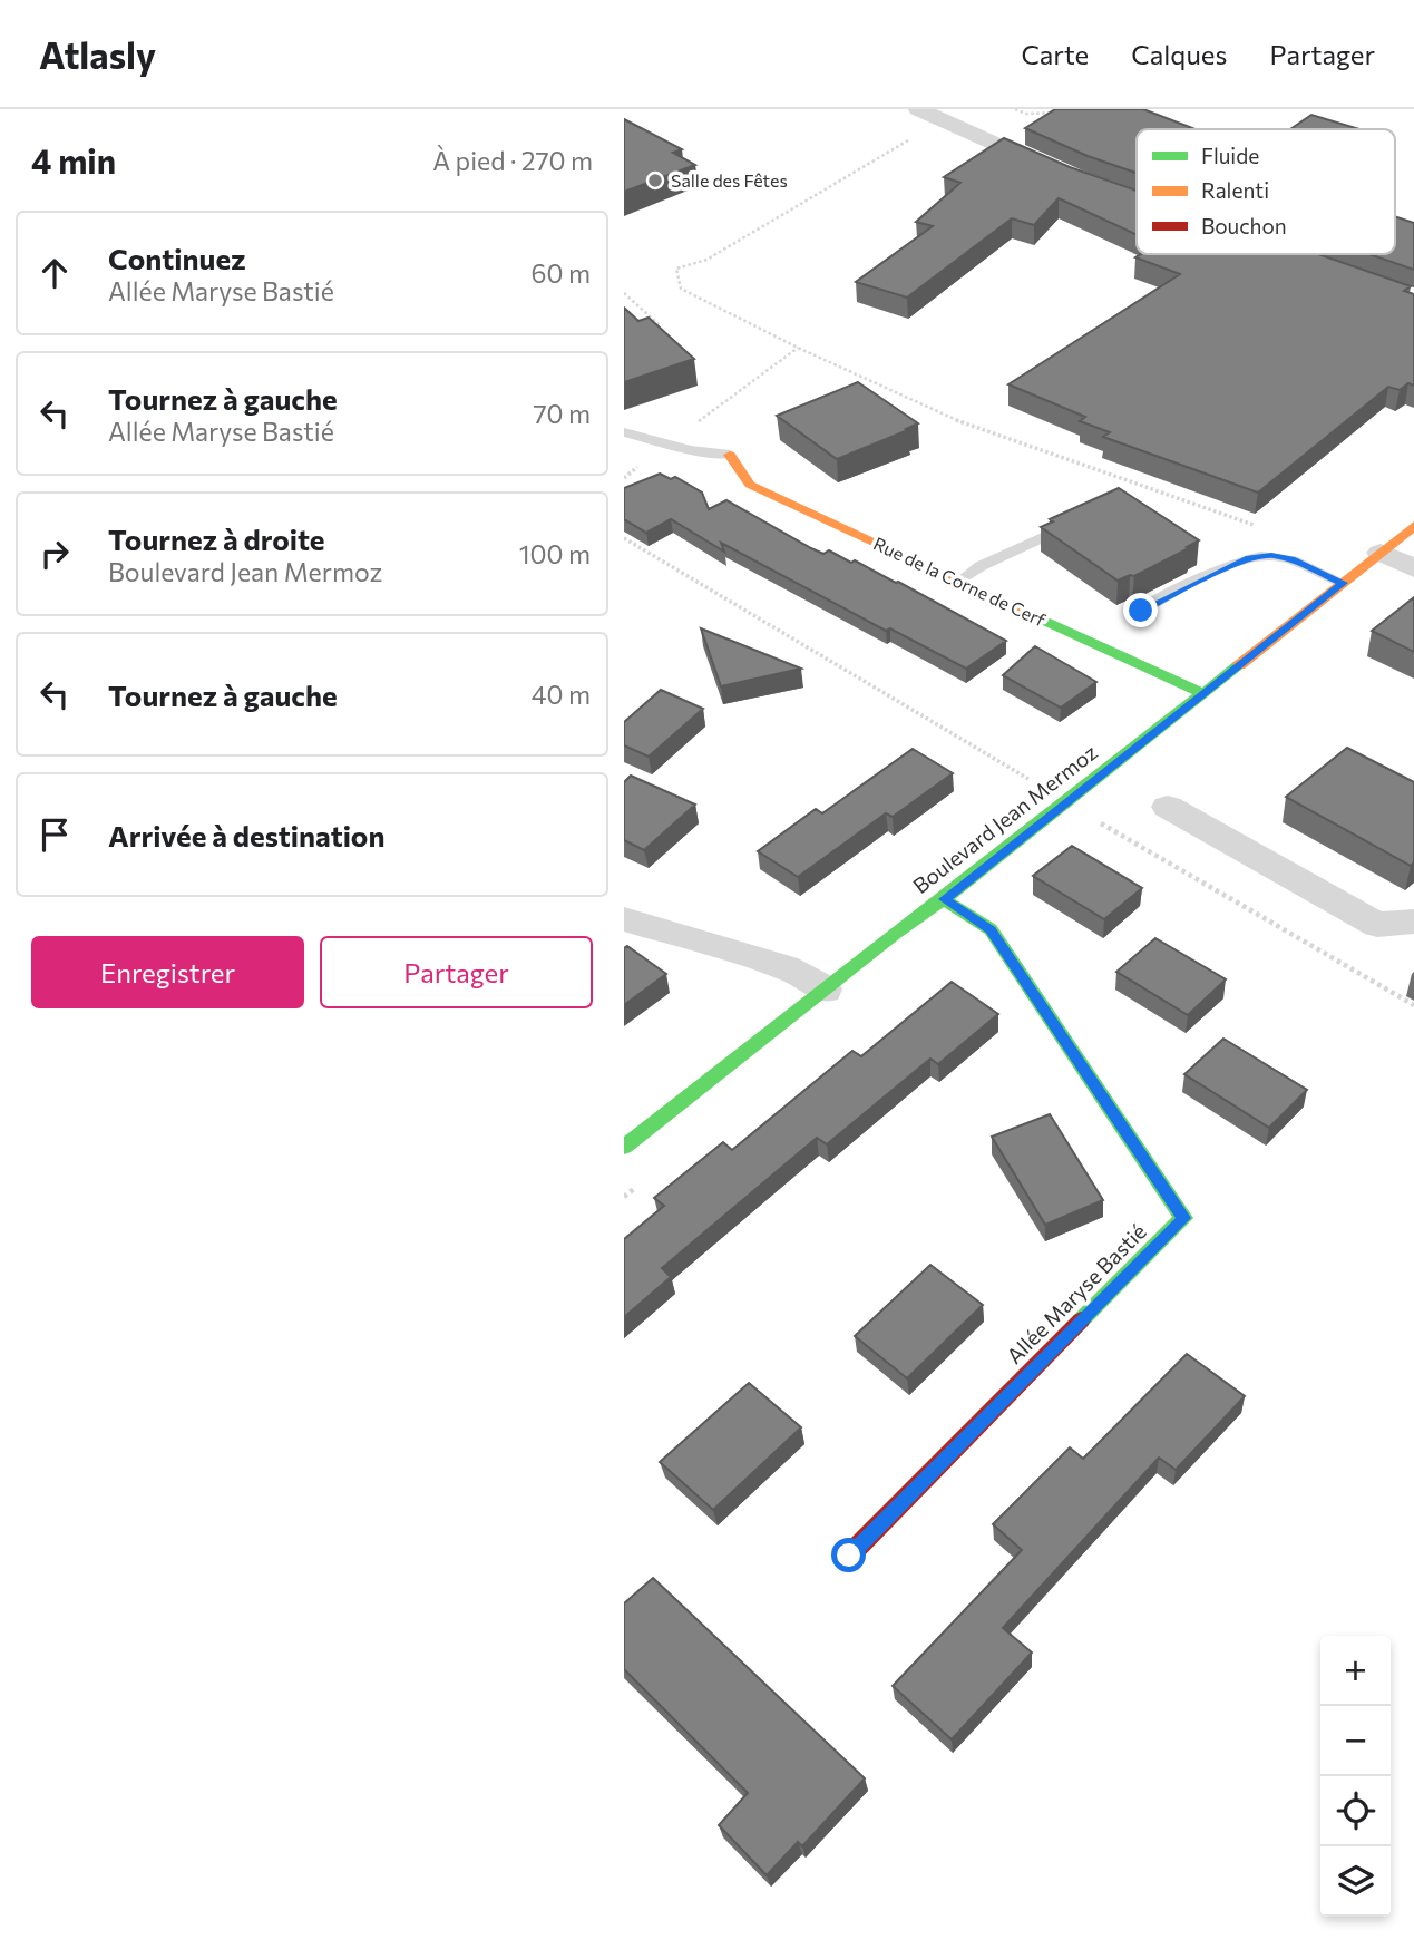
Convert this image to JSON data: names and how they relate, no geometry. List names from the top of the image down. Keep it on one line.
{"streets":{"street":["Rue de la Corne de Cerf","Boulevard Jean Mermoz","Allée Maryse Bastié"]},"crossings":[["Rue de la Corne de Cerf","Boulevard Jean Mermoz"],["Boulevard Jean Mermoz","Allée Maryse Bastié"]],"places":["Salle des Fêtes"],"legend":["Fluide","Ralenti","Bouchon"],"page":{"header":"Atlasly","nav":["Carte","Calques","Partager"],"heading":["4 min","À pied · 270 m"],"list":[["Continuez","Allée Maryse Bastié","60 m"],["Tournez à gauche","Allée Maryse Bastié","70 m"],["Tournez à droite","Boulevard Jean Mermoz","100 m"],["Tournez à gauche","40 m"],"Arrivée à destination"],"buttons":["Enregistrer","Partager"],"map_buttons":["+","−"]}}
